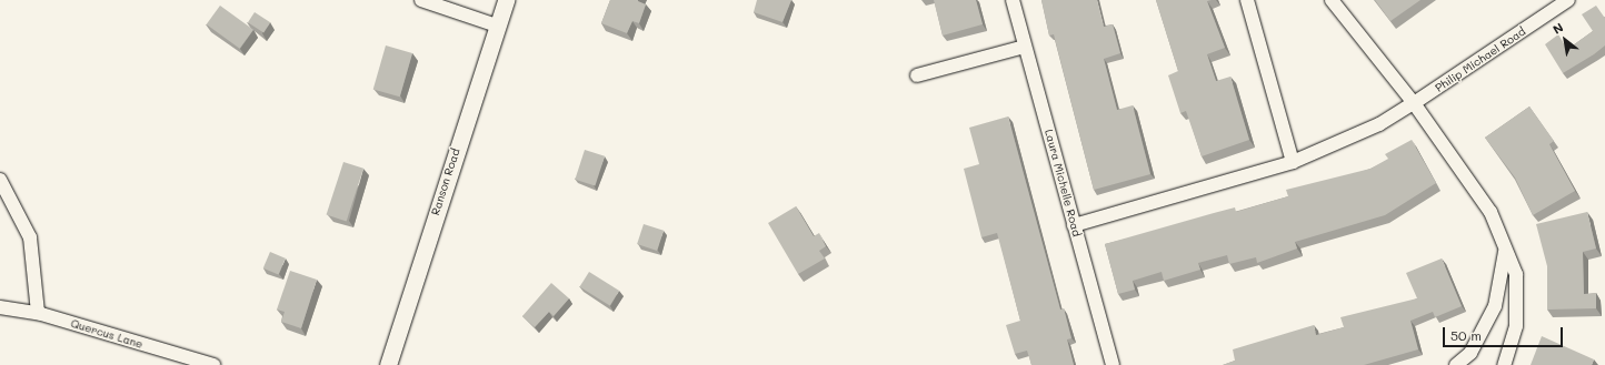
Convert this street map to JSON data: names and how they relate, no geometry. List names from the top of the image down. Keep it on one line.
{"streets":{"street":["Philip Michael Road","Ranson Road","Laura Michelle Road","Quercus Lane"]},"crossings":[["Philip Michael Road","Laura Michelle Road"]],"scale_bar":"50 m","north":"top left"}
